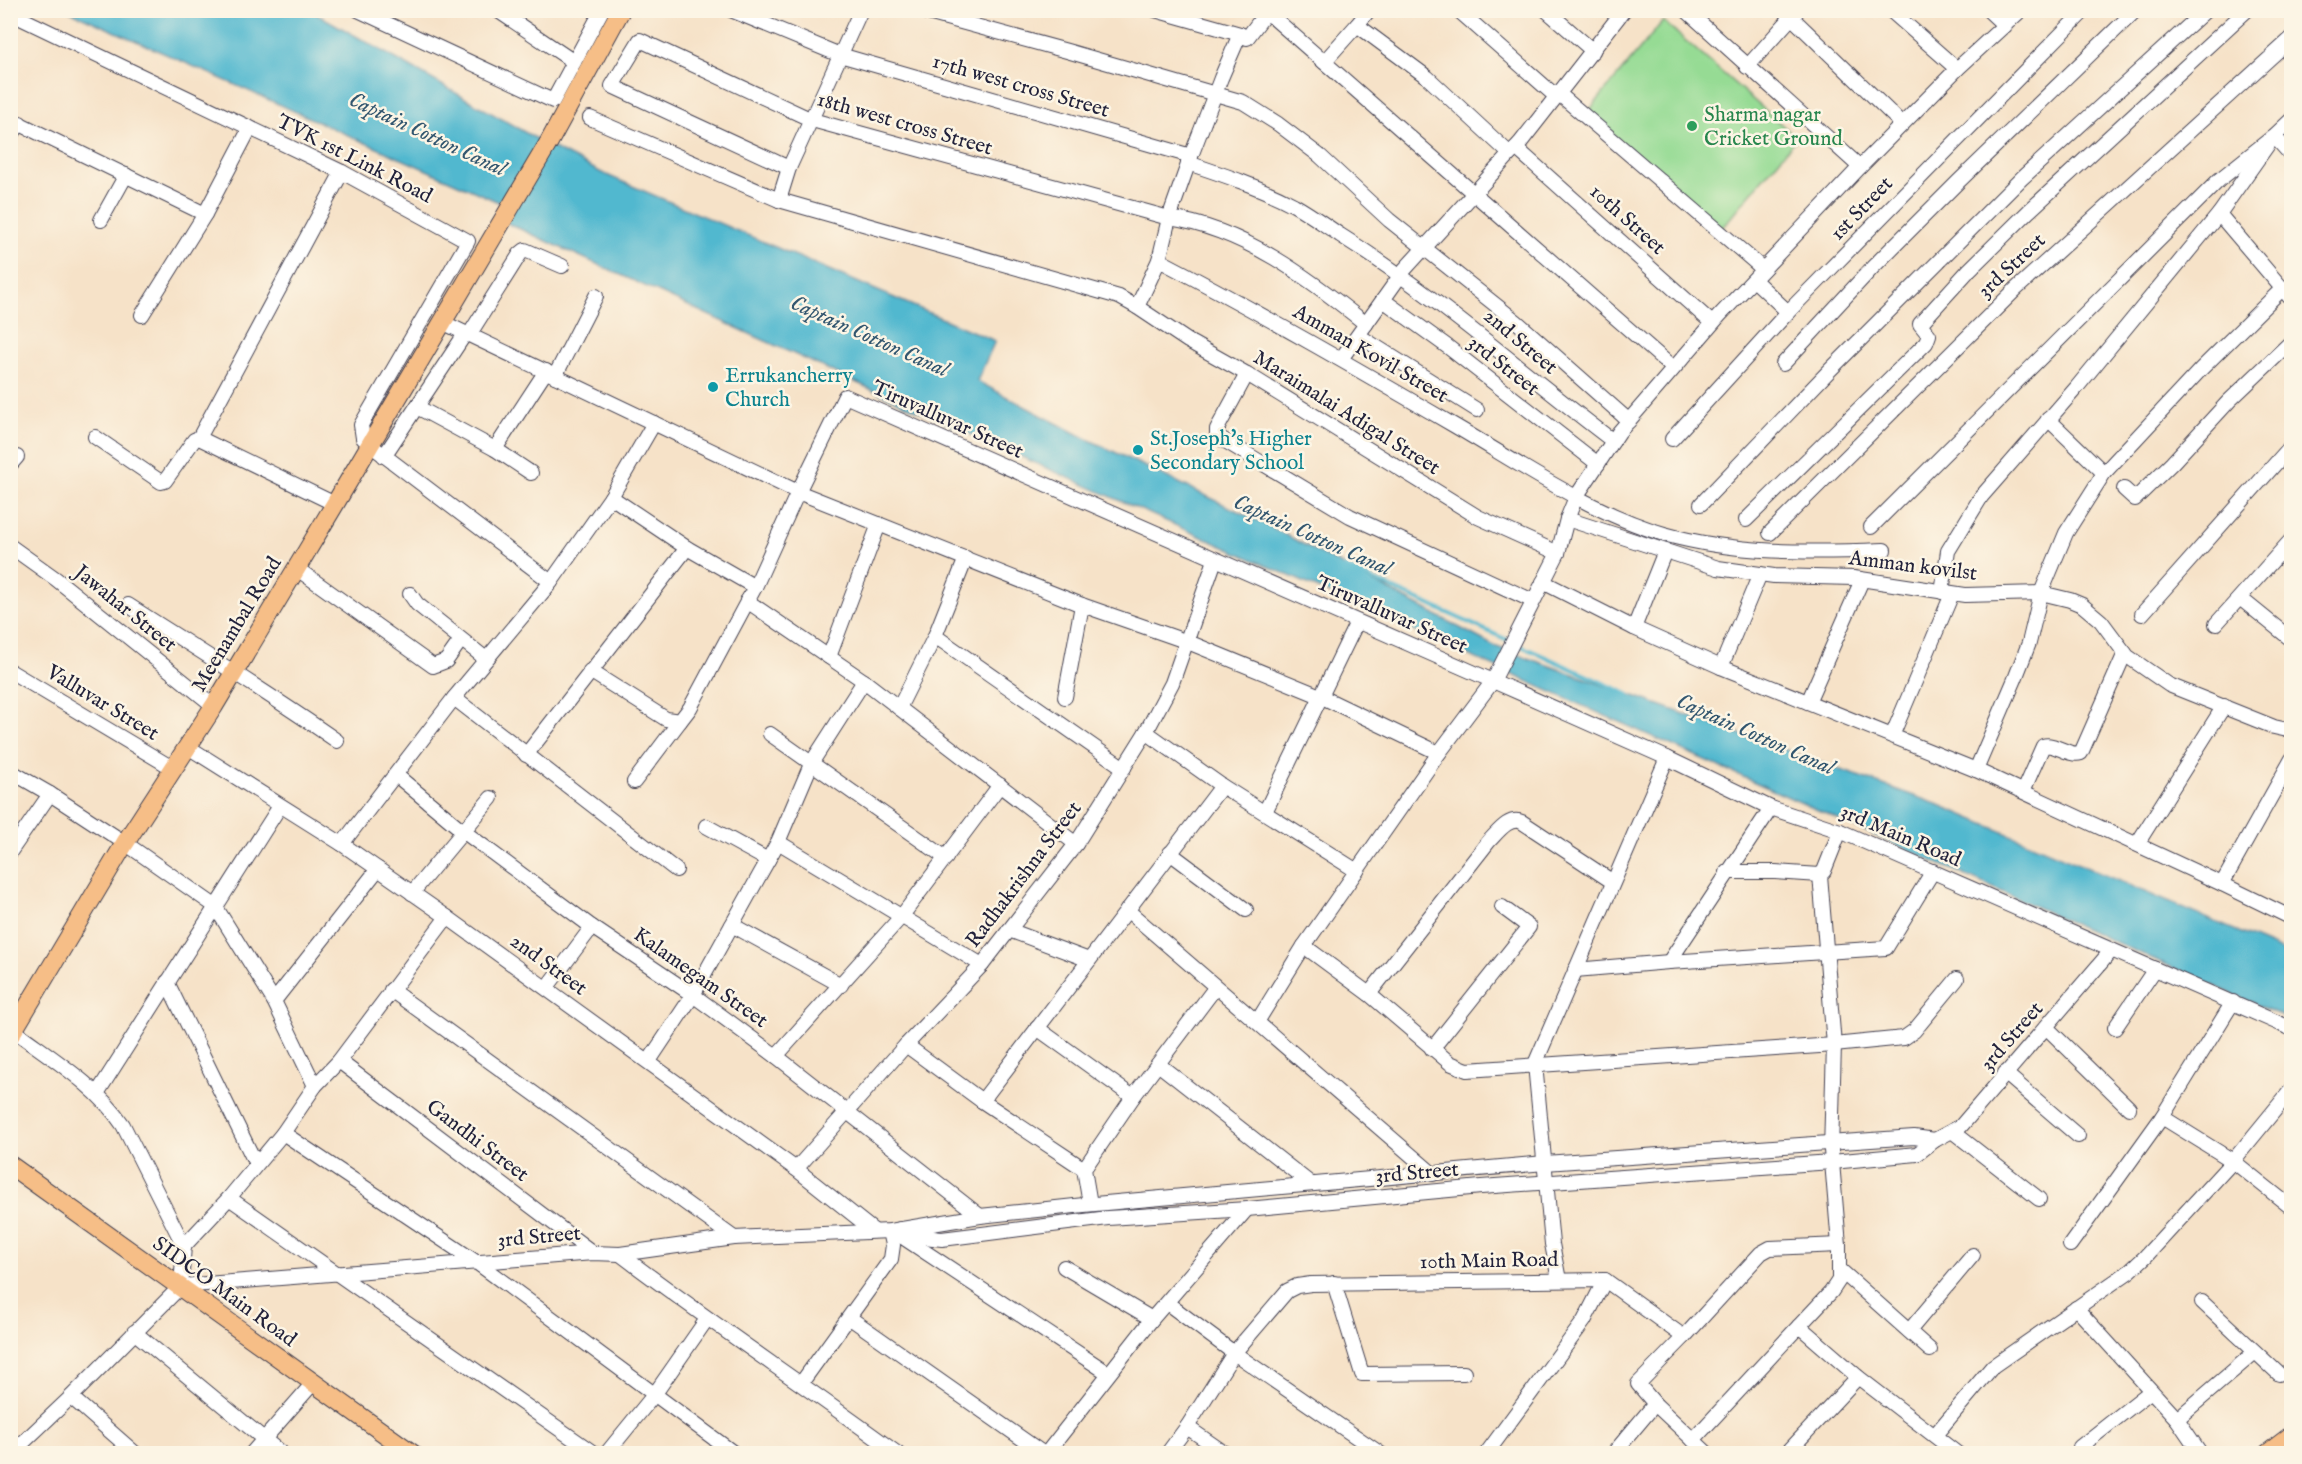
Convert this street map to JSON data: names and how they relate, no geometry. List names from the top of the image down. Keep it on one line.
{"streets":{"main road":["Meenambal Road","SIDCO Main Road"],"street":["17th west cross Street","18th west cross Street","TVK 1st Link Road","1st Street","10th Street","3rd Street","2nd Street","Amman Kovil Street","Maraimalai Adigal Street","Tiruvalluvar Street","Amman kovilst","Jawahar Street","Valluvar Street","3rd Main Road","Radhakrishna Street","Kalamegam Street","Gandhi Street","10th Main Road"]},"crossings":[["17th west cross Street","2nd Street"],["TVK 1st Link Road","Meenambal Road"],["3rd Street","2nd Street"],["3rd Street","3rd Main Road"],["3rd Street","Kalamegam Street"],["3rd Street","Gandhi Street"],["3rd Street","SIDCO Main Road"],["2nd Street","Meenambal Road"],["2nd Street","Radhakrishna Street"],["Tiruvalluvar Street","3rd Main Road"],["Tiruvalluvar Street","Radhakrishna Street"],["Jawahar Street","Meenambal Road"],["Meenambal Road","Valluvar Street"],["Radhakrishna Street","Kalamegam Street"]],"water":["Captain Cotton Canal"],"places":["Sharma nagar Cricket Ground","Errukancherry Church","St.Joseph's Higher Secondary School"]}
